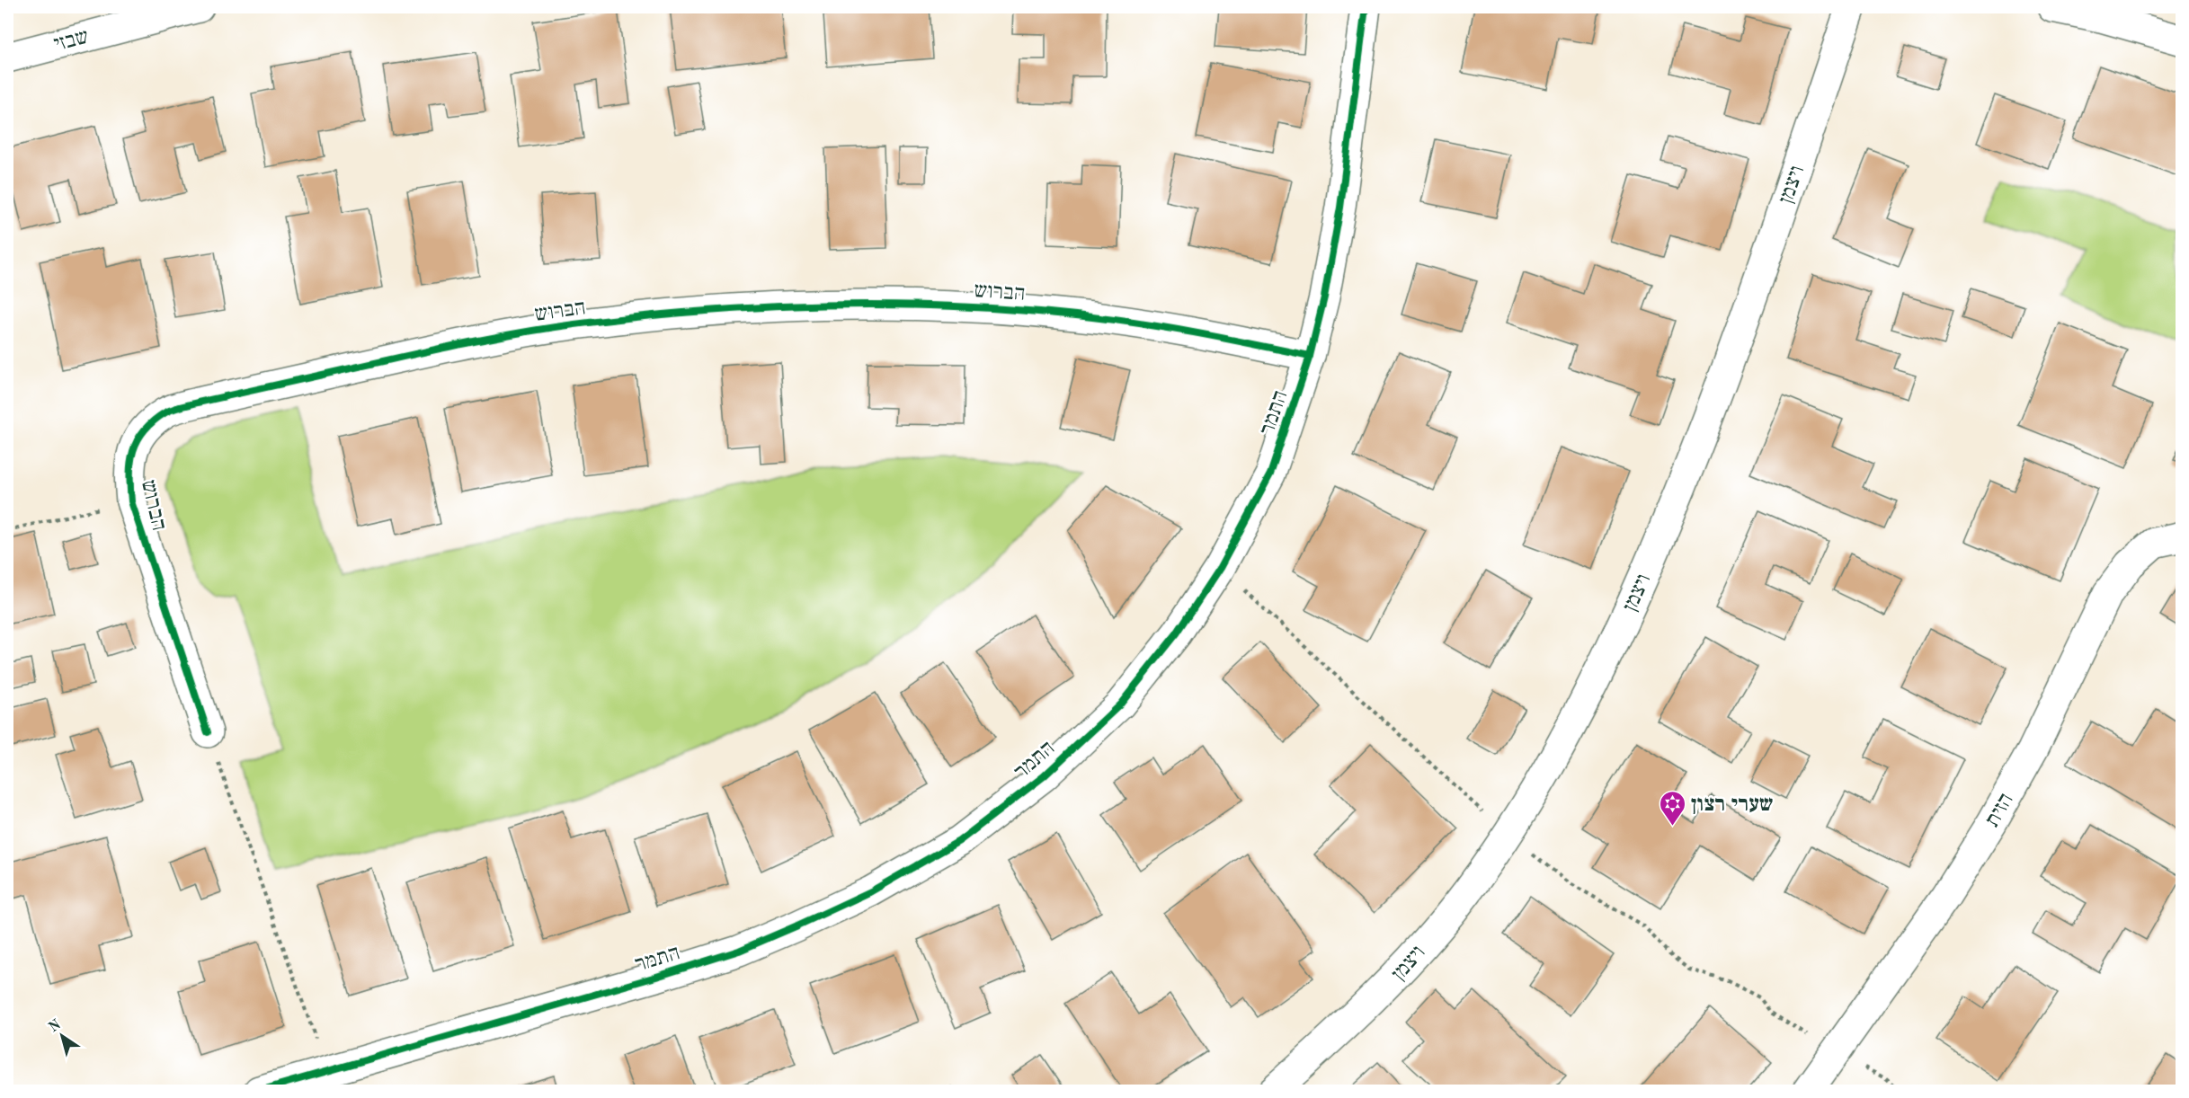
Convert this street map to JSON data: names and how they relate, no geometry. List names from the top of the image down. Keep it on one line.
{"streets":{"street":["שבזי","ויצמן","הברוש","התמר","הזית"]},"crossings":[["הברוש","התמר"]],"places":{"synagogue":["שערי רצון"]},"north":"top left"}
